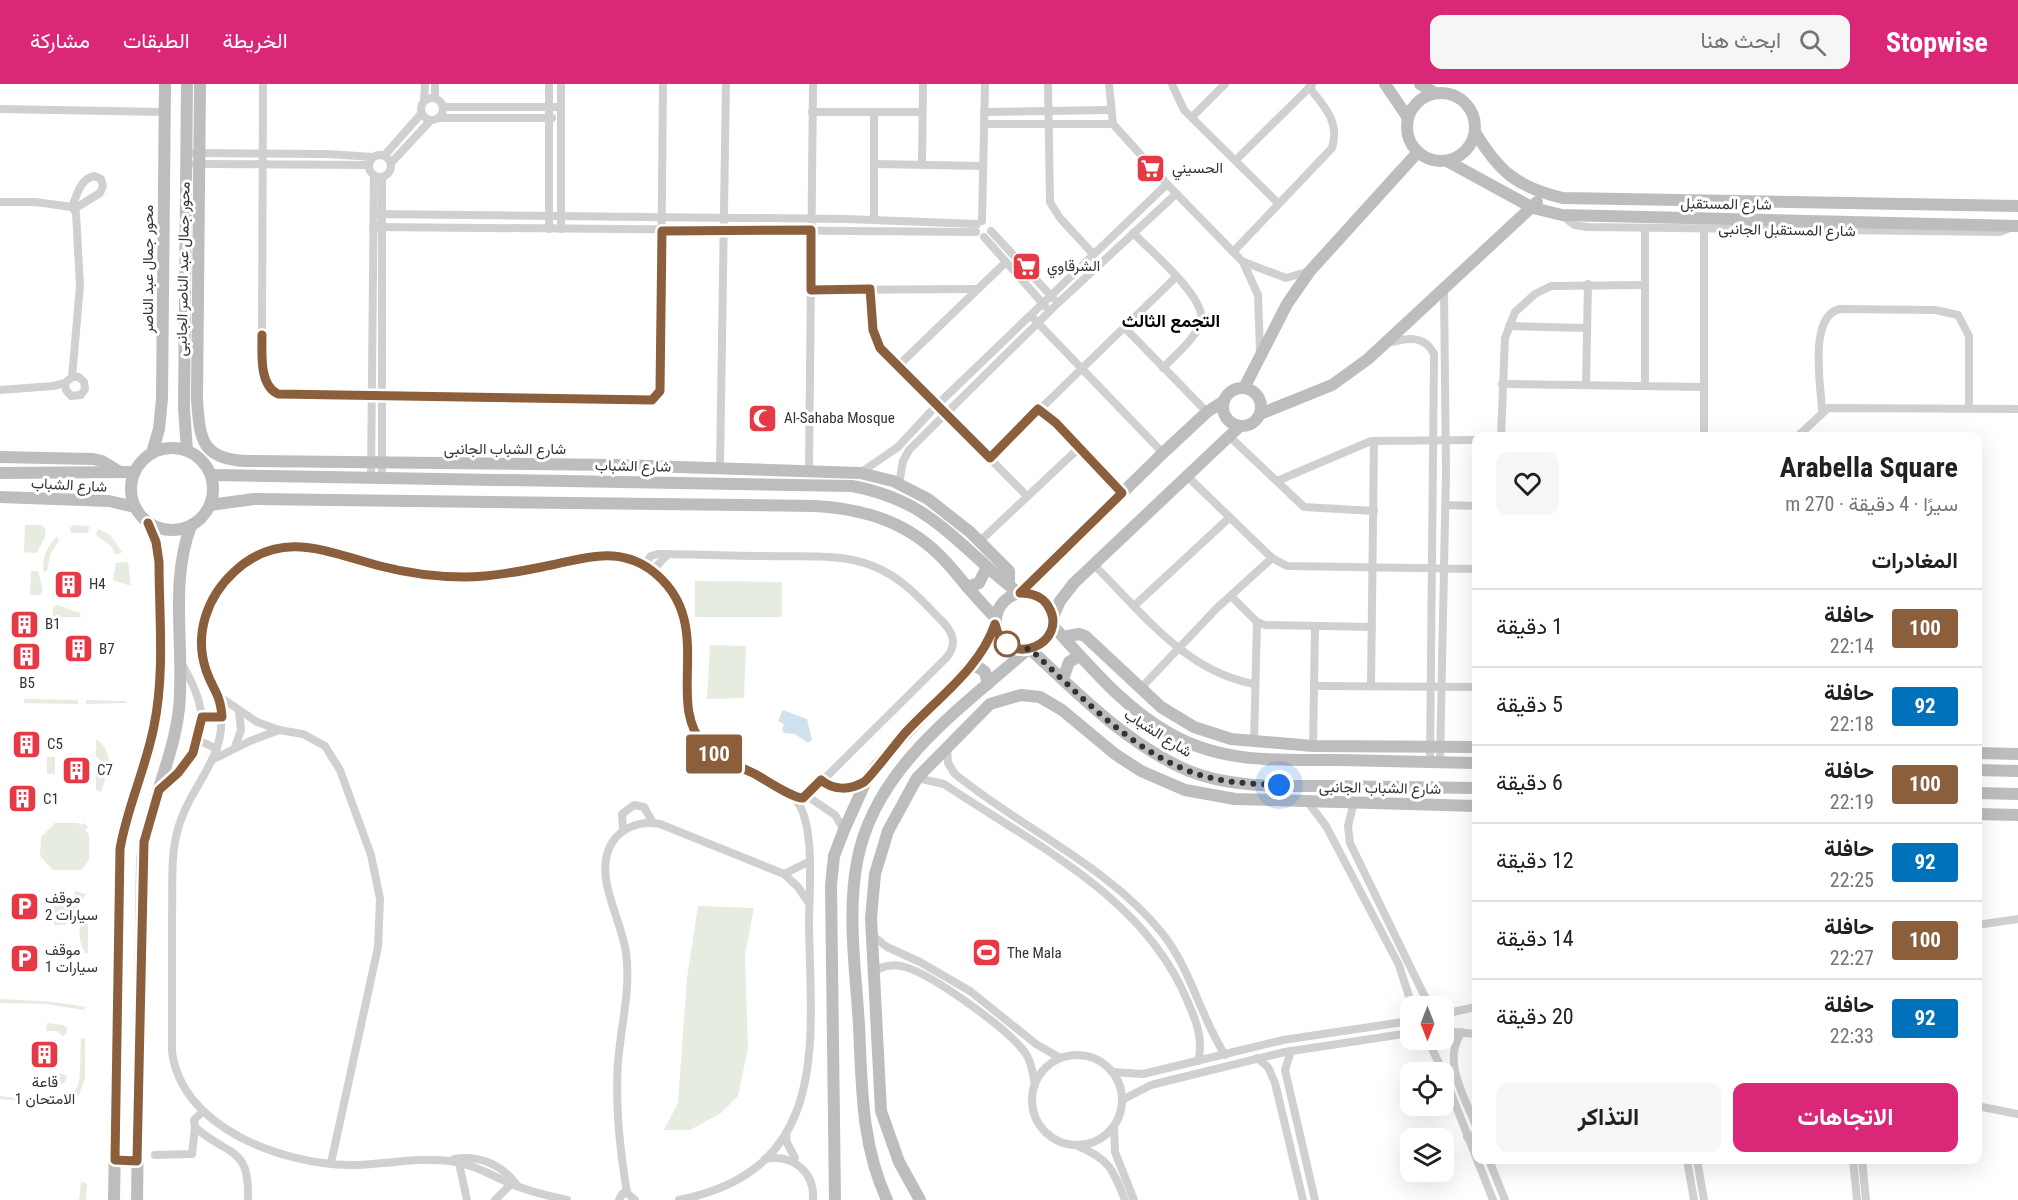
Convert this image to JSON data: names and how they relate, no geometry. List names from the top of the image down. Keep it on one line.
{"streets":{"main road":["شارع المستقبل","محور جمال عبد الناصر","محور جمال عبد الناصر الجانبى","شارع الشباب الجانبى","شارع الشباب"],"street":["شارع المستقبل الجانبى"]},"crossings":[["شارع المستقبل","شارع المستقبل الجانبى"],["محور جمال عبد الناصر","شارع الشباب"],["محور جمال عبد الناصر الجانبى","شارع الشباب الجانبى"],["شارع الشباب الجانبى","شارع الشباب"]],"districts":["التجمع الثالث"],"places":{"supermarket":["الحسيني","الشرقاوي"],"mosque":["Al-Sahaba Mosque"],"building":["H4","B1","B7","B5","C5","C7","C1","قاعة الامتحان 1"],"parking":["موقف سيارات 2","موقف سيارات 1"],"sports":["The Mala"]},"lines":["bus line 100"],"north":"bottom","page":{"header":"Stopwise","search":"ابحث هنا","nav":["الخريطة","الطبقات","مشاركة"],"on_map":"100","heading":[["Arabella Square","سيرًا · 4 دقيقة · 270 m"],"المغادرات"],"list":[{"mark":"100","name":"حافلة","note":"22:14","value":"1 دقيقة"},{"mark":"92","name":"حافلة","note":"22:18","value":"5 دقيقة"},{"mark":"100","name":"حافلة","note":"22:19","value":"6 دقيقة"},{"mark":"92","name":"حافلة","note":"22:25","value":"12 دقيقة"},{"mark":"100","name":"حافلة","note":"22:27","value":"14 دقيقة"},{"mark":"92","name":"حافلة","note":"22:33","value":"20 دقيقة"}],"buttons":["الاتجاهات","التذاكر"]}}
